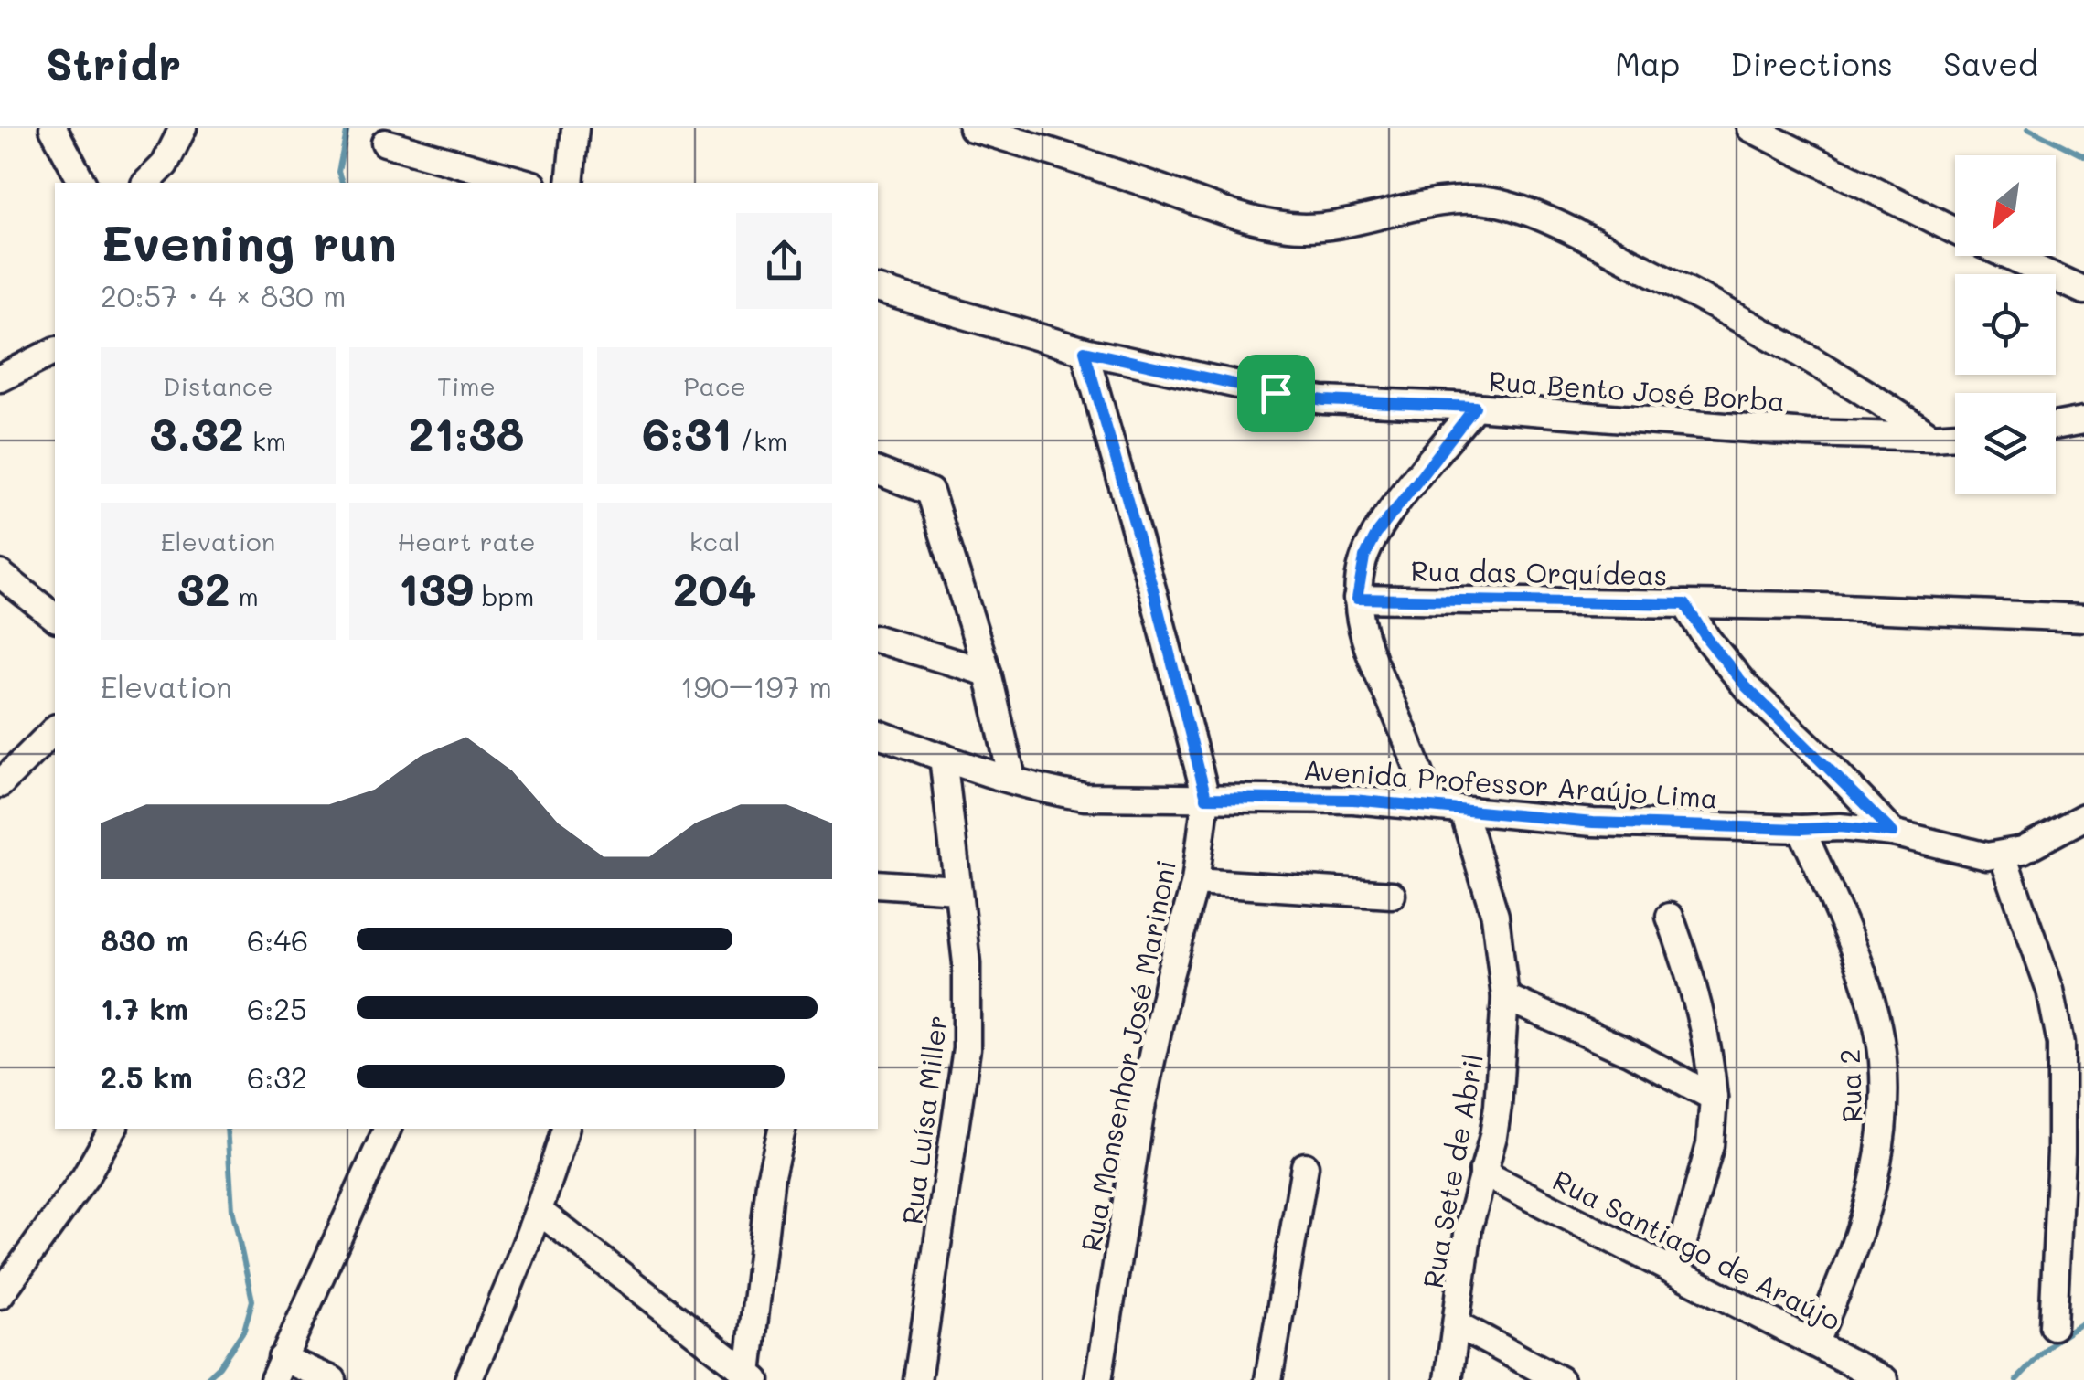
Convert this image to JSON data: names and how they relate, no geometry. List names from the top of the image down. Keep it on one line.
{"streets":{"street":["Rua Bento José Borba","Rua das Orquídeas","Avenida Professor Araújo Lima","Rua Monsenhor José Marinoni","Rua 2","Rua Luísa Miller","Rua Sete de Abril","Rua Santiago de Araújo"]},"crossings":[["Rua Bento José Borba","Rua das Orquídeas"],["Rua Bento José Borba","Avenida Professor Araújo Lima"],["Rua das Orquídeas","Avenida Professor Araújo Lima"],["Avenida Professor Araújo Lima","Rua Monsenhor José Marinoni"],["Avenida Professor Araújo Lima","Rua 2"],["Avenida Professor Araújo Lima","Rua Luísa Miller"],["Avenida Professor Araújo Lima","Rua Sete de Abril"],["Rua 2","Rua Santiago de Araújo"],["Rua Sete de Abril","Rua Santiago de Araújo"]],"north":"bottom left","page":{"header":"Stridr","nav":["Map","Directions","Saved"],"heading":["Evening run","20:57 · 4 × 830 m"],"stats":[["Distance","3.32 km"],["Time","21:38"],["Pace","6:31 /km"],["Elevation","32 m"],["Heart rate","139 bpm"],["kcal","204"]],"chart":["Elevation","190–197 m"],"list":[{"name":"830 m","note":"6:46"},{"name":"1.7 km","note":"6:25"},{"name":"2.5 km","note":"6:32"}]}}
